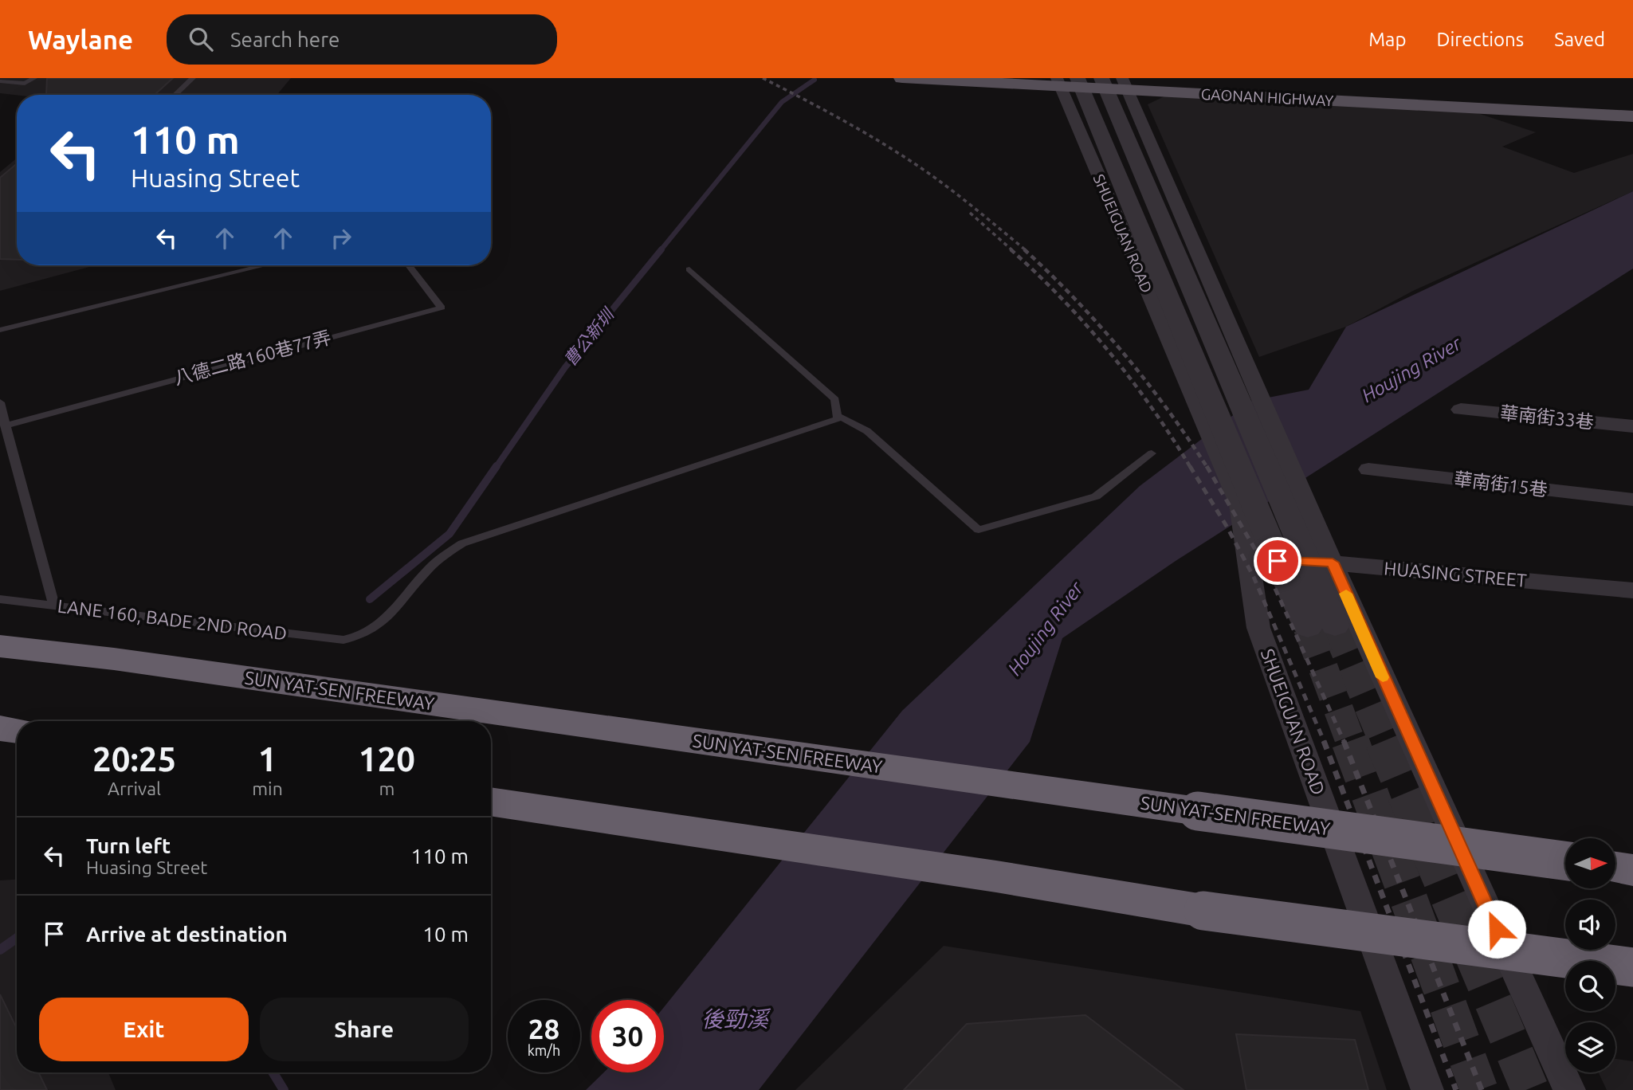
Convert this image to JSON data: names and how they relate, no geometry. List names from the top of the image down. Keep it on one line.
{"streets":{"highway":["SUN YAT-SEN FREEWAY"],"main road":["GAONAN HIGHWAY"],"street":["SHUEIGUAN ROAD","華南街33巷","華南街15巷","HUASING STREET"],"lane":["八德二路160巷77弄","LANE 160, BADE 2ND ROAD"]},"crossings":[["GAONAN HIGHWAY","SHUEIGUAN ROAD"]],"water":["曹公新圳","Houjing River","後勁溪"],"north":"right","page":{"header":"Waylane","search":"Search here","nav":["Map","Directions","Saved"],"turn":["110 m","Huasing Street"],"eta":["20:25","Arrival","1","min","120","m"],"list":[{"name":"Turn left","note":"Huasing Street","value":"110 m"},{"name":"Arrive at destination","value":"10 m"}],"buttons":["Exit","Share"],"speed":"28 km/h","limit":"30"}}
